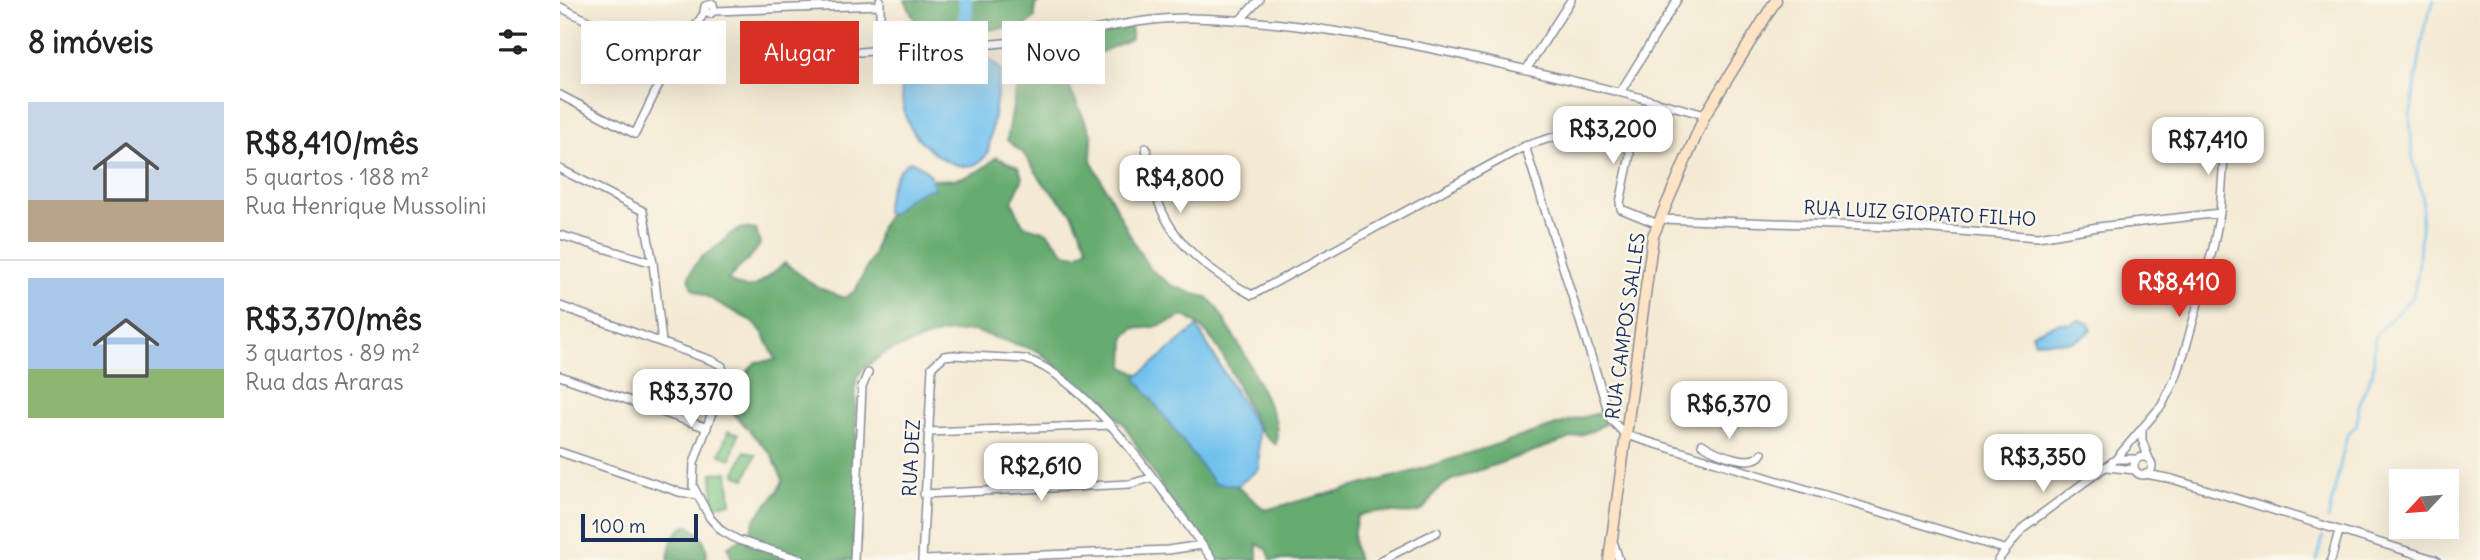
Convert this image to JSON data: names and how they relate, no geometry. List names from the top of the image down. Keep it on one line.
{"streets":{"main road":["RUA CAMPOS SALLES"],"street":["RUA LUIZ GIOPATO FILHO","RUA DEZ"]},"crossings":[["RUA LUIZ GIOPATO FILHO","RUA CAMPOS SALLES"]],"scale_bar":"100 m","north":"bottom left","page":{"heading":"8 imóveis","chip":["Comprar","Alugar","Filtros","Novo"],"list":[{"name":"R$8,410/mês","note":"5 quartos · 188 m² · Rua Henrique Mussolini"},{"name":"R$3,370/mês","note":"3 quartos · 89 m² · Rua das Araras"}],"price":["R$3,200","R$7,410","R$4,800","R$8,410","R$3,370","R$6,370","R$3,350","R$2,610"],"scale":"100 m"}}
